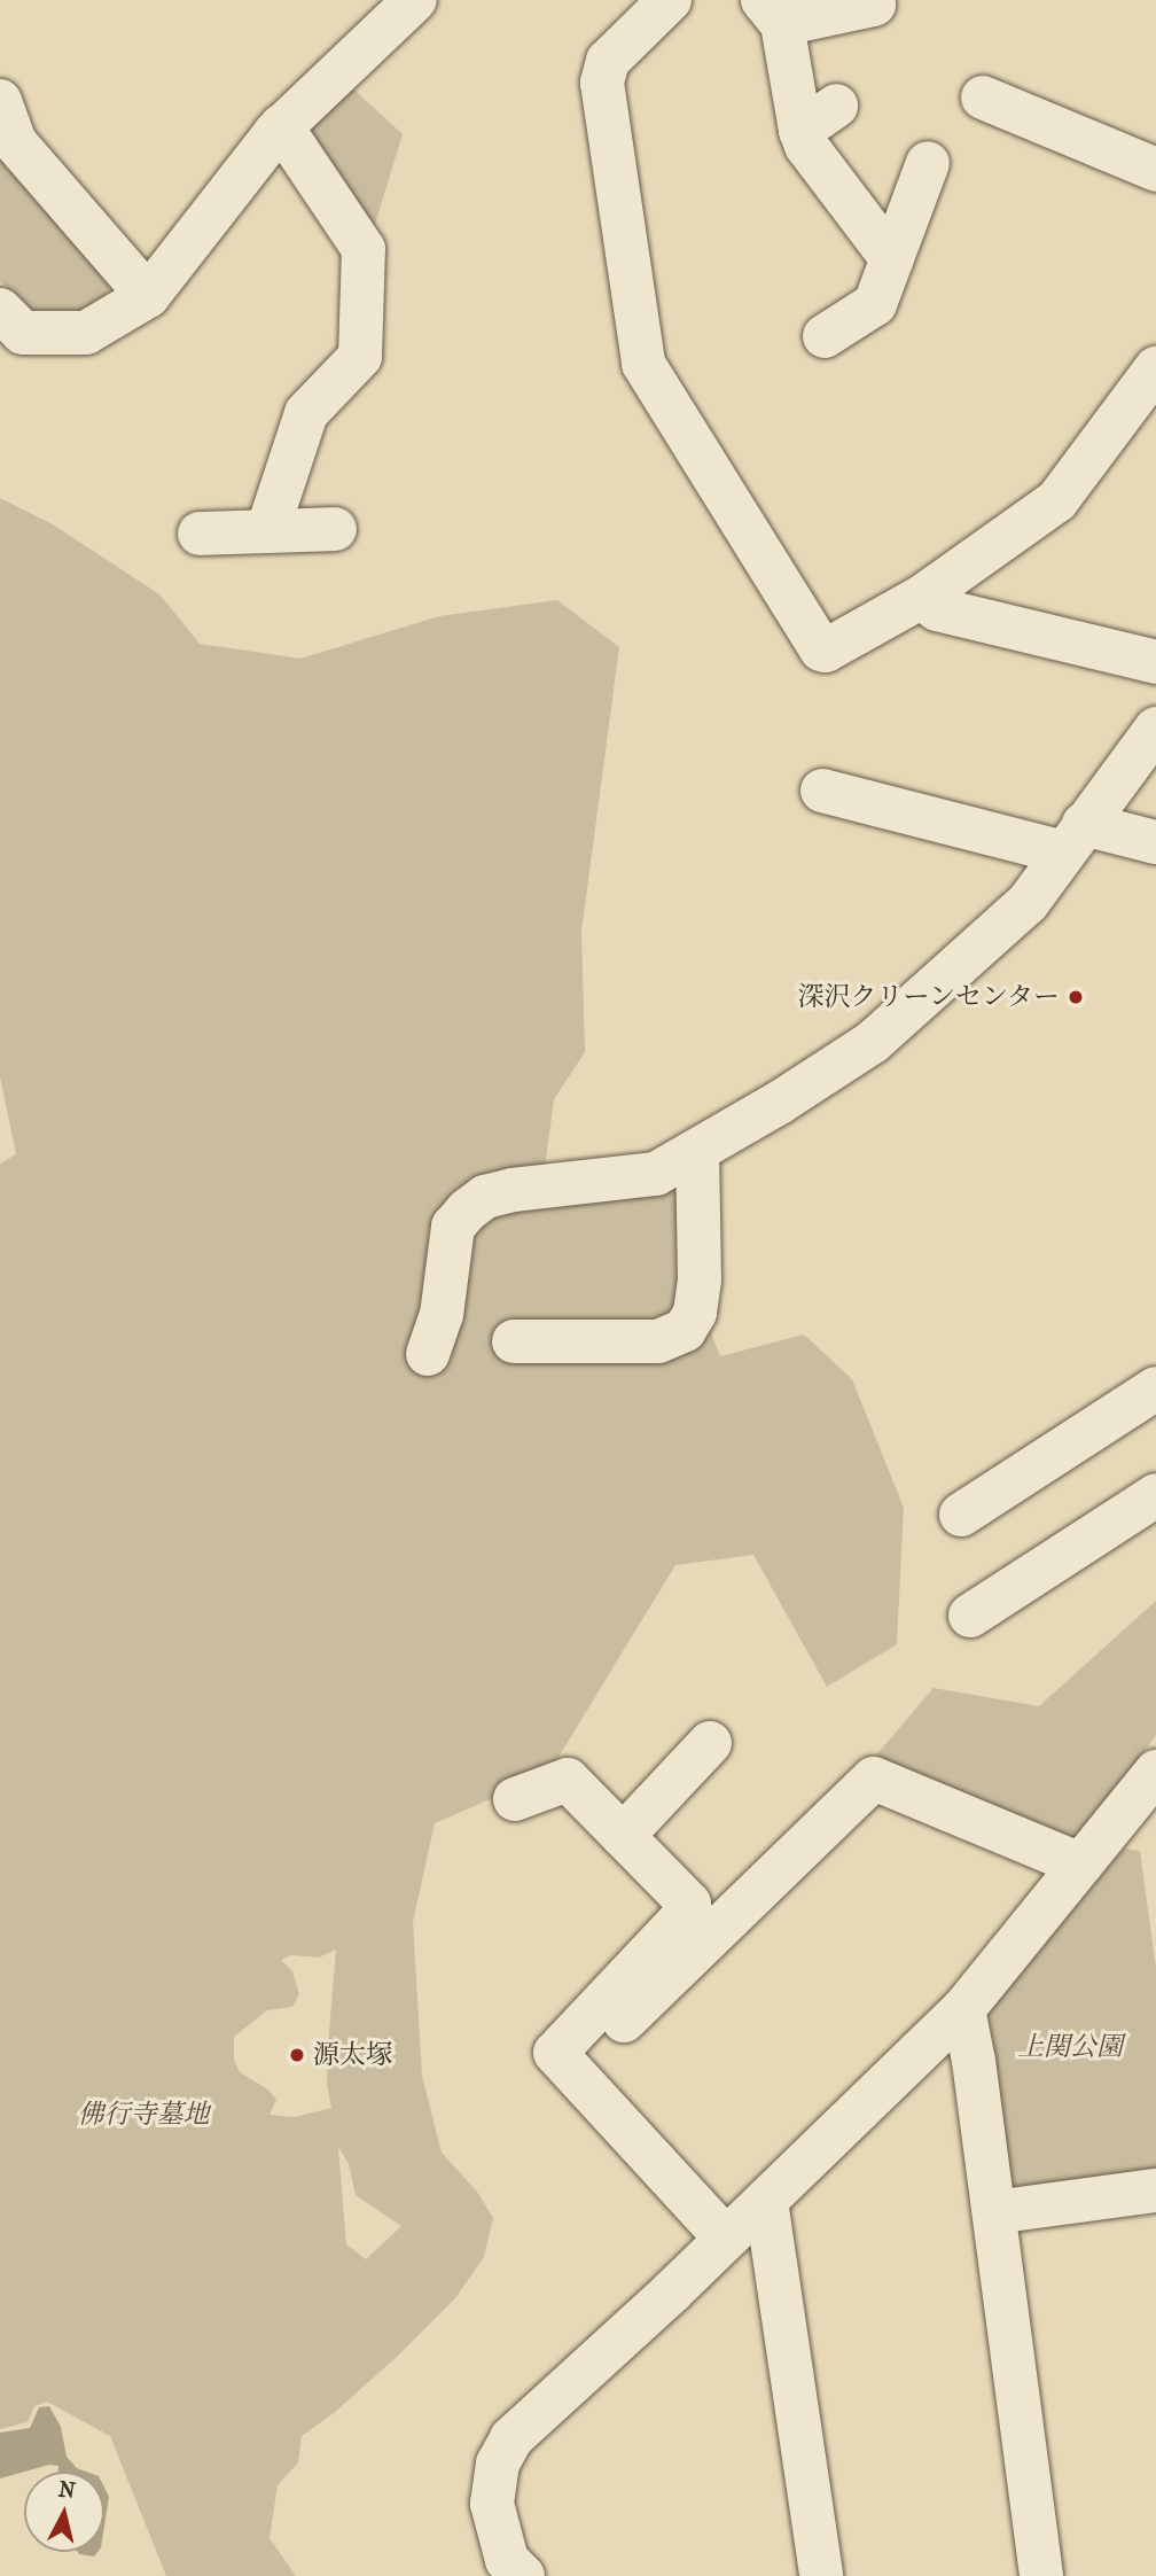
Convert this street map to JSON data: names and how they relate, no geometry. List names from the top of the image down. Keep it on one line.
{"parks":["上関公園","佛行寺墓地"],"places":["深沢クリーンセンター","源太塚"],"north":"top"}
